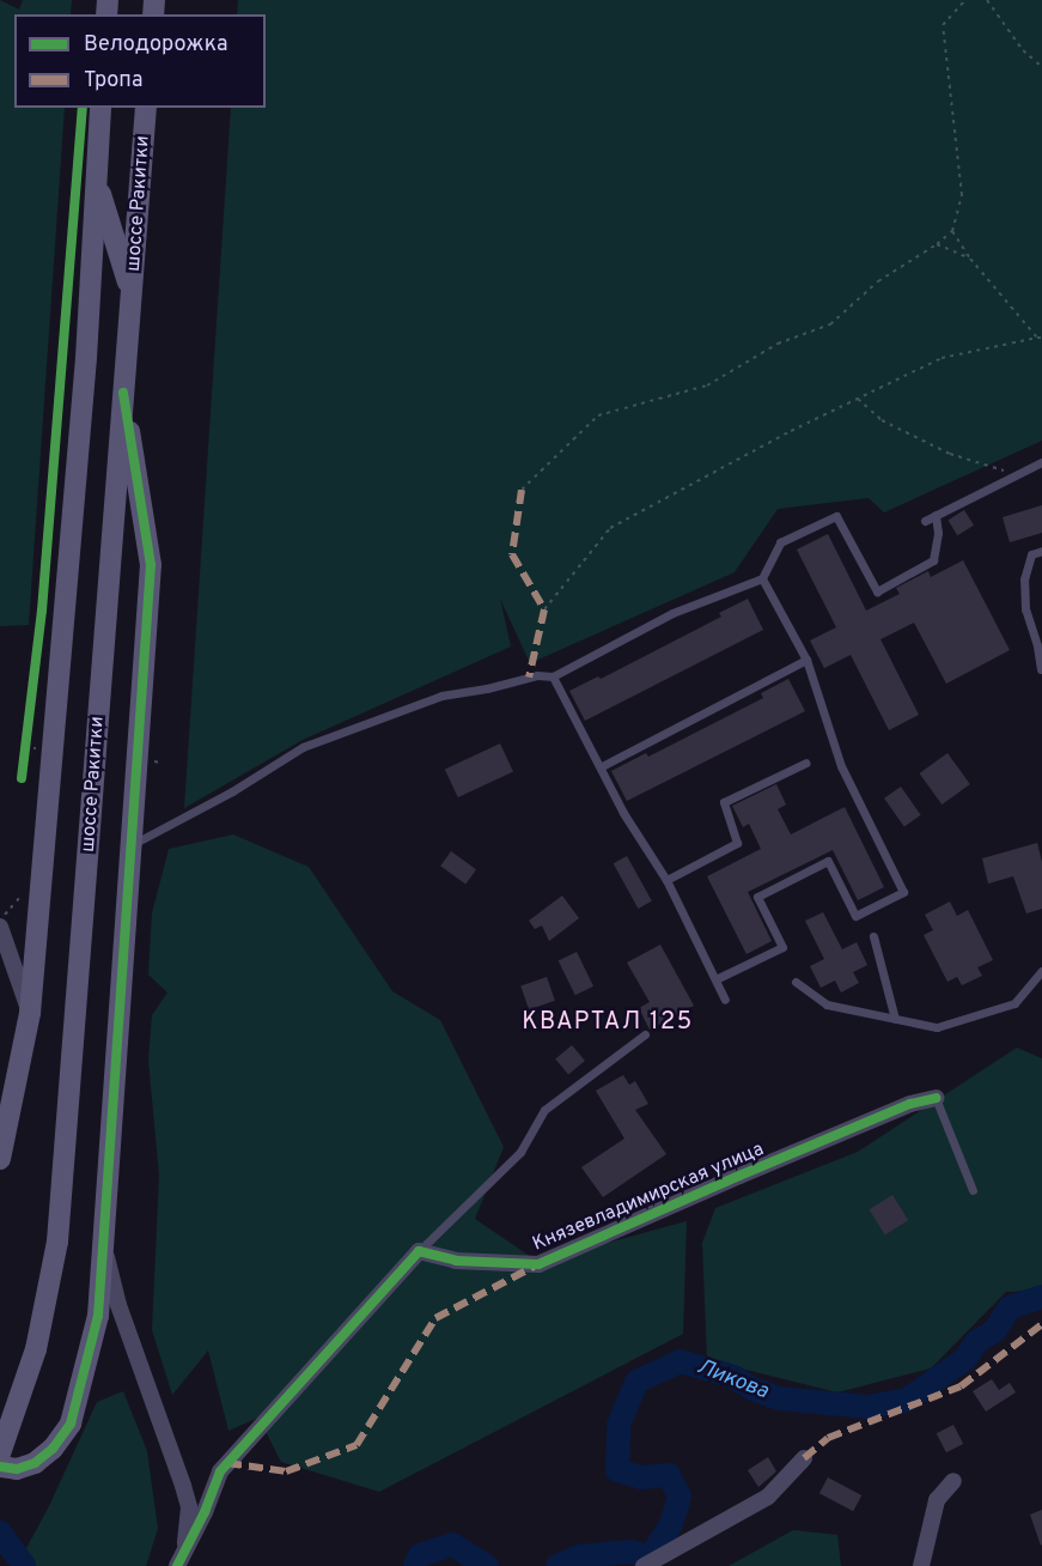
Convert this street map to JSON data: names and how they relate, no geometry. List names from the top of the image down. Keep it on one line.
{"streets":{"street":["шоссе Ракитки","Князевладимирская улица"]},"districts":["КВАРТАЛ 125"],"water":["Ликова"],"legend":["Велодорожка","Тропа"]}
